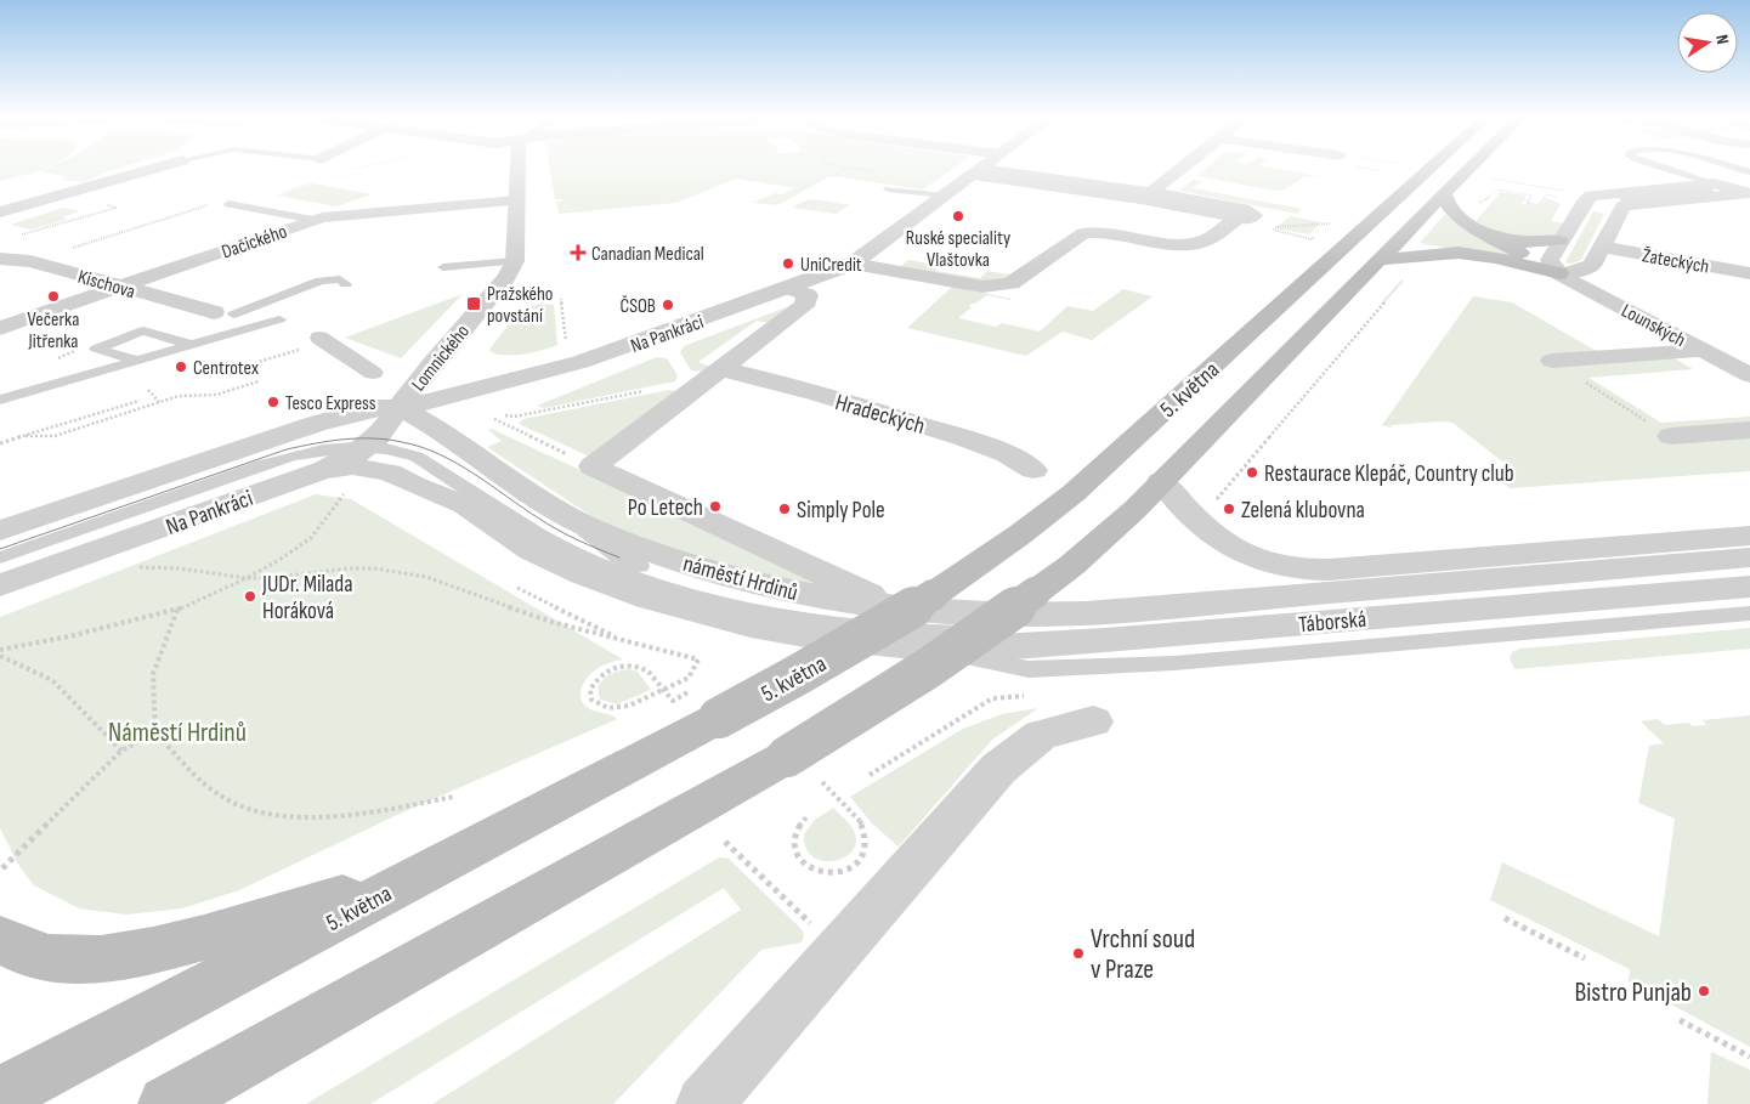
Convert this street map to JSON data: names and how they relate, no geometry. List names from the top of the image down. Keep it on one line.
{"streets":{"main road":["5. května"],"street":["Dačického","Žateckých","Kischova","Lounských","Na Pankráci","Lomnického","Hradeckých","náměstí Hrdinů","Táborská"]},"crossings":[["Dačického","Kischova"],["Na Pankráci","Lomnického"],["Na Pankráci","náměstí Hrdinů"],["Lomnického","náměstí Hrdinů"],["náměstí Hrdinů","Táborská"]],"parks":["Náměstí Hrdinů"],"places":{"other":["Ruské speciality Vlaštovka","UniCredit","Večerka Jitřenka","ČSOB","Centrotex","Tesco Express","Restaurace Klepáč, Country club","Po Letech","Simply Pole","Zelená klubovna","JUDr. Milada Horáková","Vrchní soud v Praze","Bistro Punjab"],"health":["Canadian Medical"],"transit":["Pražského povstání"]},"north":"right"}
